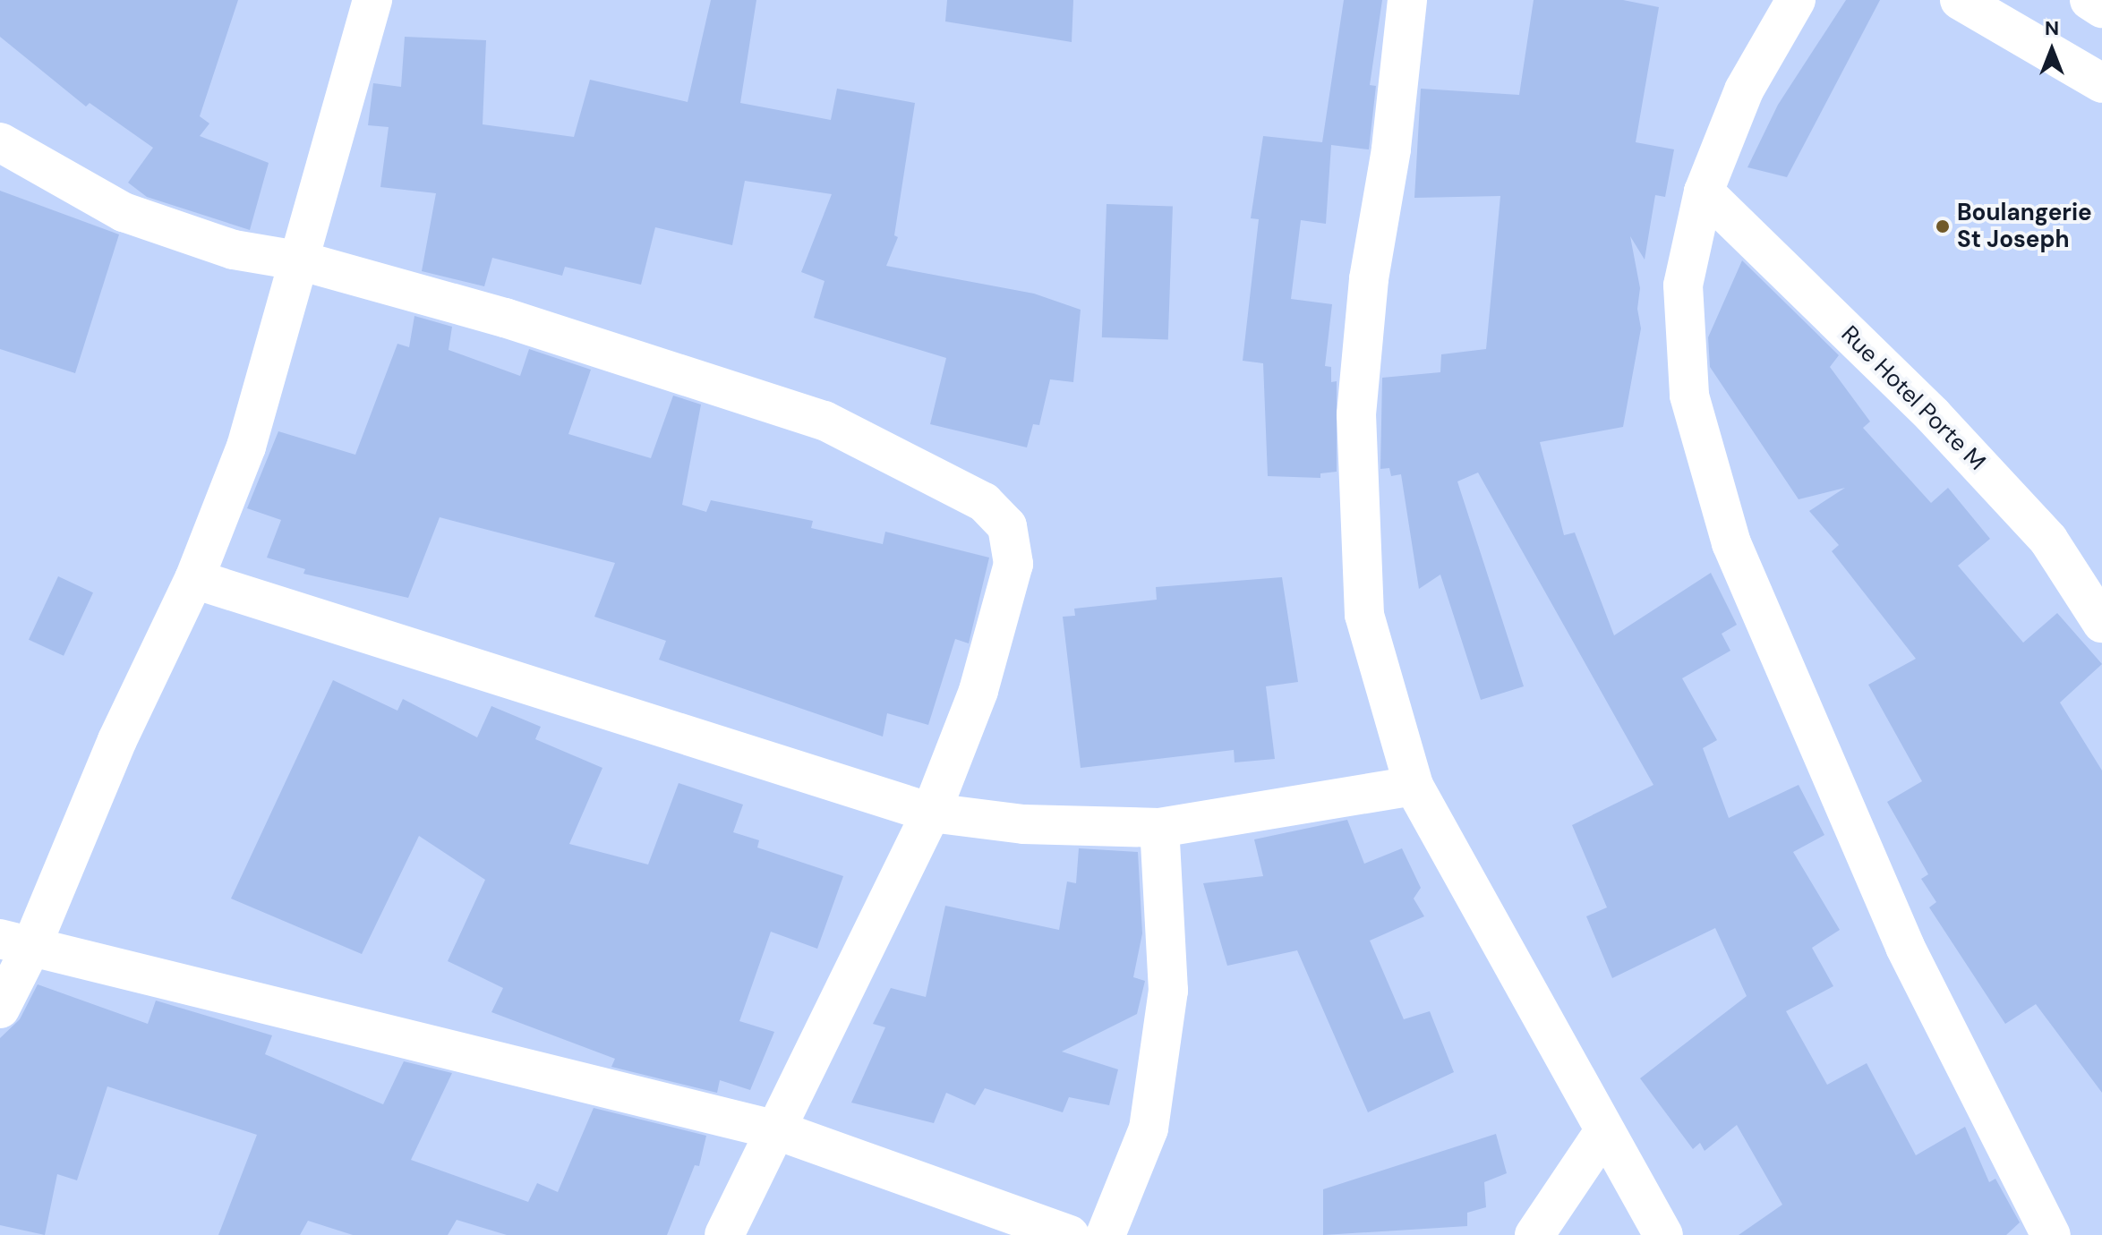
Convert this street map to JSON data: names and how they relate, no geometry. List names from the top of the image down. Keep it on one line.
{"streets":{"main road":["Rue Hotel Porte M"]},"places":["Boulangerie St Joseph"],"north":"top"}
